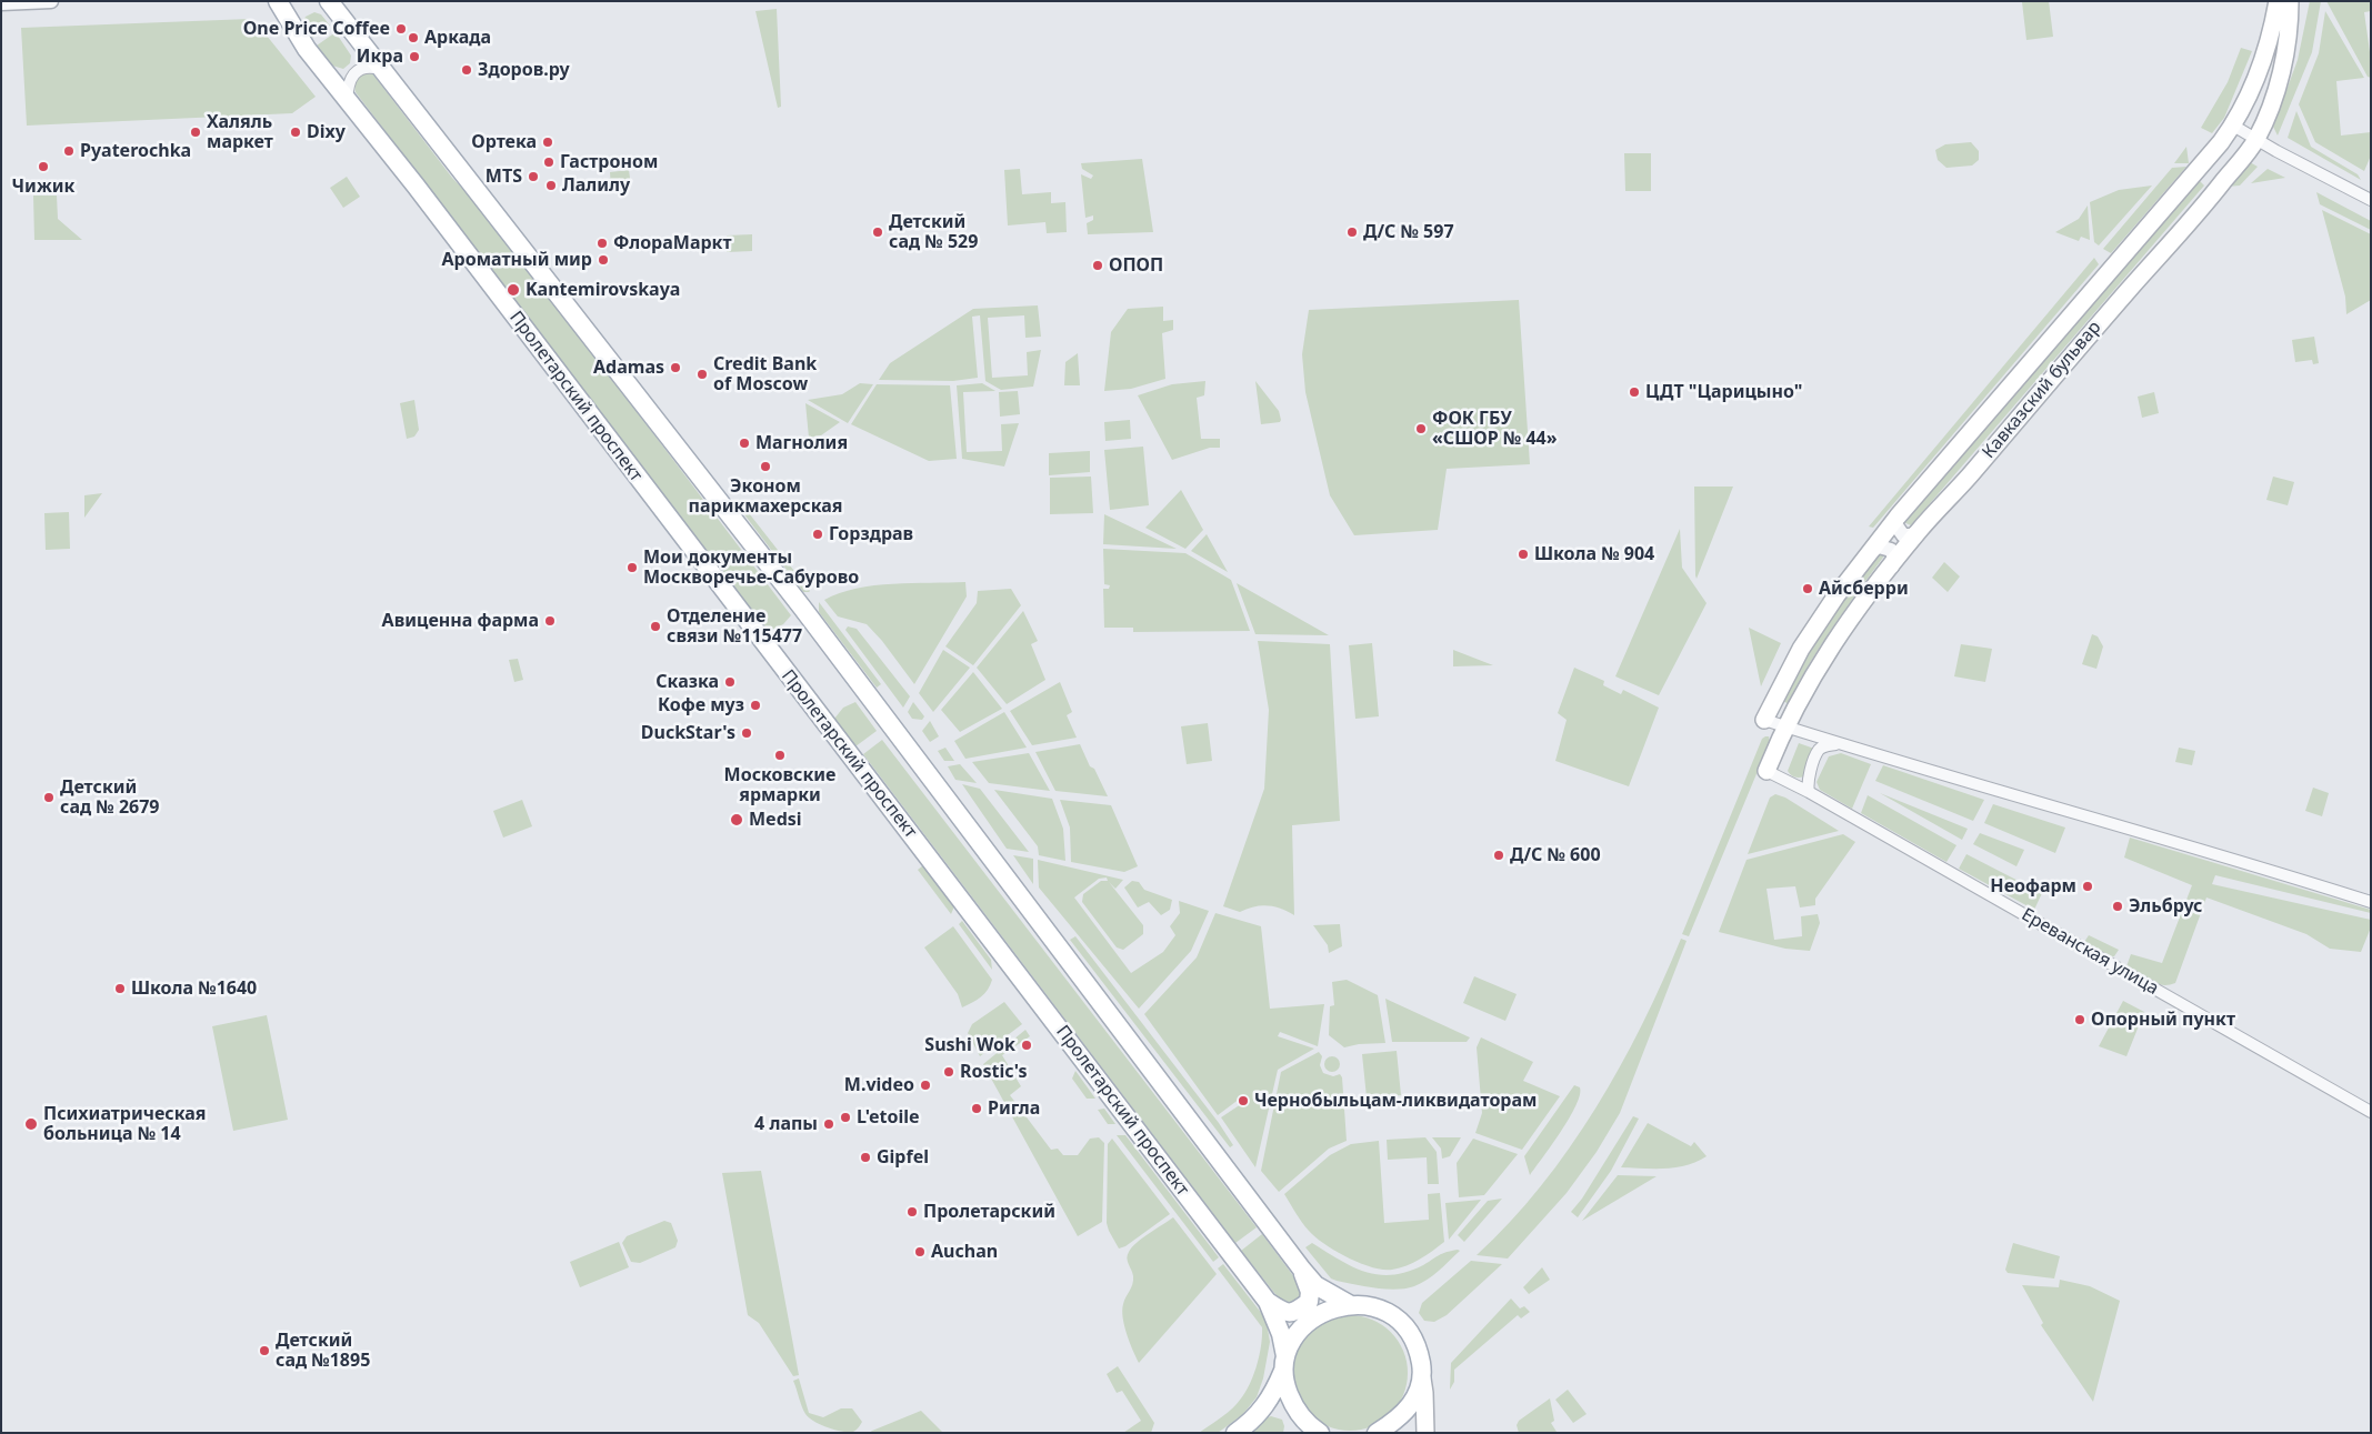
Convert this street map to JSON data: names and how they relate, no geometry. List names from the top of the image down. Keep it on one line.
{"streets":{"main road":["Кавказский бульвар","Пролетарский проспект"],"street":["Ереванская улица"]},"crossings":[["Кавказский бульвар","Ереванская улица"]],"places":["One Price Coffee","Аркада","Икра","Здоров.ру","Халяль маркет","Dixy","Ортека","Pyaterochka","Гастроном","Чижик","MTS","Лалилу","Детский сад № 529","Д/C № 597","ФлораМаркт","Ароматный мир","ОПОП","Kantemirovskaya","Adamas","Credit Bank of Moscow","ЦДТ \"Царицыно\"","ФОК ГБУ «СШОР № 44»","Магнолия","Эконом парикмахерская","Горздрав","Школа № 904","Мои документы Москворечье-Сабурово","Айсберри","Авиценна фарма","Отделение связи №115477","Сказка","Кофе муз","DuckStar's","Московские ярмарки","Детский сад № 2679","Medsi","Д/C № 600","Неофарм","Эльбрус","Школа №1640","Опорный пункт","Sushi Wok","Rostic's","M.video","Чернобыльцам-ликвидаторам","Ригла","L'etoile","Психиатрическая больница № 14","4 лапы","Gipfel","Пролетарский","Auchan","Детский сад №1895"]}
